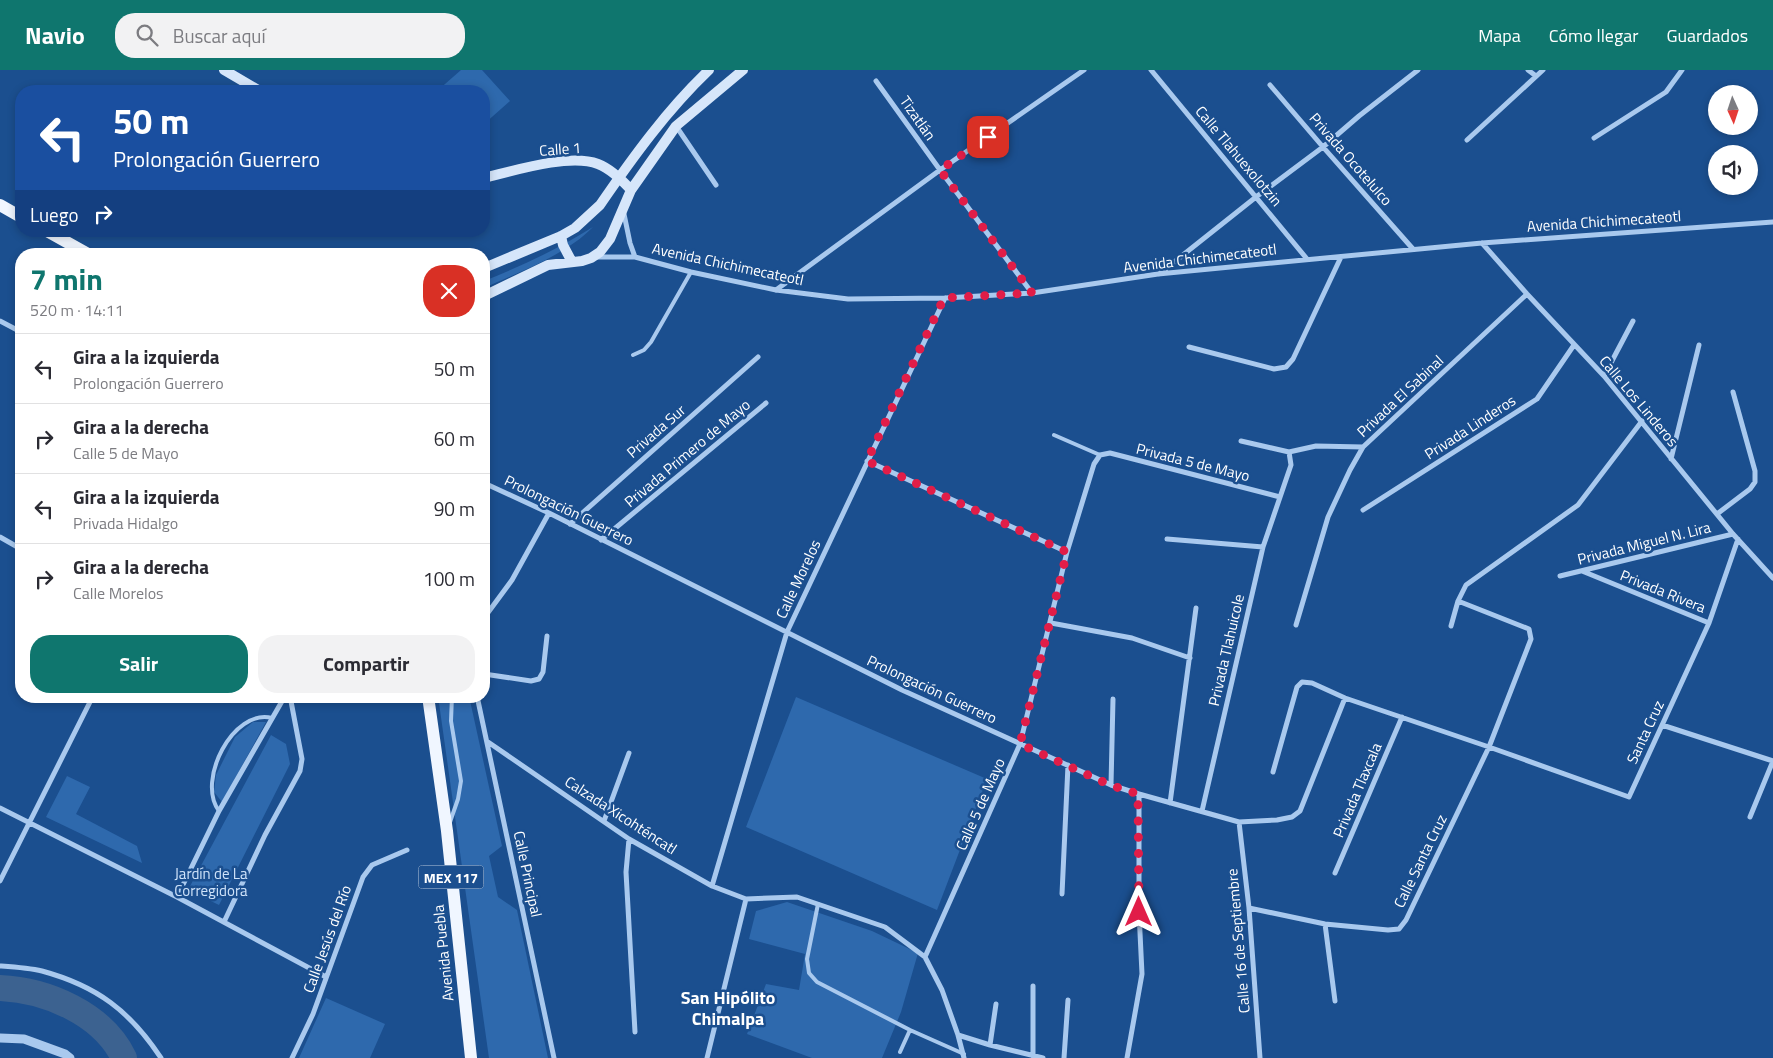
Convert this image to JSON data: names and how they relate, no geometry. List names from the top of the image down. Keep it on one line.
{"streets":{"main road":["Calle 1","MEX 117","Avenida Puebla"],"street":["Tizatlán","Calle Tlahuexolotzin","Privada Ocotelulco","Avenida Chichimecateotl","Privada El Sabinal","Calle Los Linderos","Privada Linderos","Privada Sur","Privada Primero de Mayo","Privada 5 de Mayo","Prolongación Guerrero","Privada Miguel N. Lira","Calle Morelos","Privada Rivera","Privada Tlahuicole","Santa Cruz","Privada Tlaxcala","Calle 5 de Mayo","Calzada Xicohténcatl","Calle Santa Cruz","Calle Principal","Calle Jesús del Río","Calle 16 de Septiembre"]},"crossings":[["Tizatlán","Avenida Chichimecateotl"],["Calle Tlahuexolotzin","Avenida Chichimecateotl"],["Privada Ocotelulco","Avenida Chichimecateotl"],["Avenida Chichimecateotl","Calle Los Linderos"],["Avenida Chichimecateotl","Calle Morelos"],["Privada El Sabinal","Calle Los Linderos"],["Calle Los Linderos","Privada Linderos"],["Calle Los Linderos","Privada Miguel N. Lira"],["Calle Los Linderos","Santa Cruz"],["Privada Sur","Prolongación Guerrero"],["Privada Primero de Mayo","Prolongación Guerrero"],["Privada 5 de Mayo","Privada Tlahuicole"],["Privada 5 de Mayo","Calle 5 de Mayo"],["Prolongación Guerrero","Calle Morelos"],["Prolongación Guerrero","Privada Tlahuicole"],["Prolongación Guerrero","Calle 5 de Mayo"],["Prolongación Guerrero","Calle 16 de Septiembre"],["Privada Miguel N. Lira","Privada Rivera"],["Calle Morelos","Calzada Xicohténcatl"],["Privada Rivera","Santa Cruz"],["Santa Cruz","Calle Santa Cruz"],["Calzada Xicohténcatl","Calle Principal"],["Calle Santa Cruz","Calle 16 de Septiembre"]],"districts":["San Hipólito Chimalpa"],"parks":["Jardín de La Corregidora"],"north":"bottom","page":{"header":"Navio","search":"Buscar aquí","nav":["Mapa","Cómo llegar","Guardados"],"turn":["50 m","Prolongación Guerrero"],"then":"Luego","heading":["7 min","520 m · 14:11"],"list":[{"name":"Gira a la izquierda","note":"Prolongación Guerrero","value":"50 m"},{"name":"Gira a la derecha","note":"Calle 5 de Mayo","value":"60 m"},{"name":"Gira a la izquierda","note":"Privada Hidalgo","value":"90 m"},{"name":"Gira a la derecha","note":"Calle Morelos","value":"100 m"}],"buttons":["Salir","Compartir"]}}
